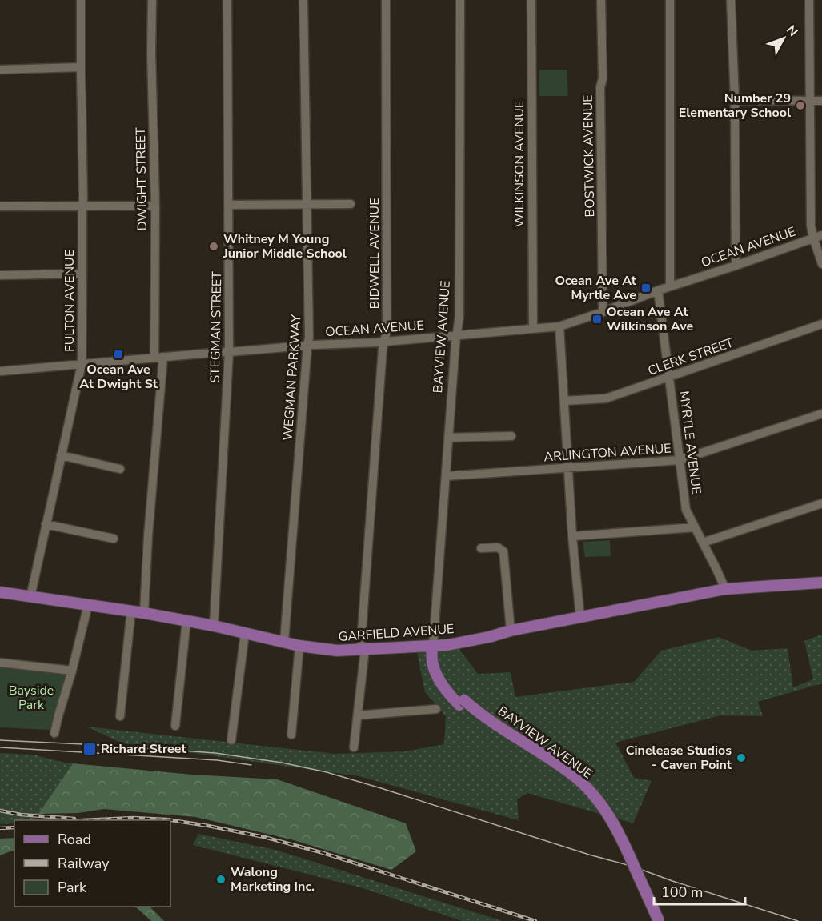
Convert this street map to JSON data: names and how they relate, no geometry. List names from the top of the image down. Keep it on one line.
{"streets":{"main road":["BAYVIEW AVENUE","GARFIELD AVENUE"],"street":["BOSTWICK AVENUE","WILKINSON AVENUE","DWIGHT STREET","OCEAN AVENUE","BIDWELL AVENUE","FULTON AVENUE","STEGMAN STREET","CLERK STREET","WEGMAN PARKWAY","MYRTLE AVENUE","ARLINGTON AVENUE"]},"crossings":[["BOSTWICK AVENUE","OCEAN AVENUE"],["WILKINSON AVENUE","OCEAN AVENUE"],["DWIGHT STREET","OCEAN AVENUE"],["DWIGHT STREET","GARFIELD AVENUE"],["OCEAN AVENUE","BIDWELL AVENUE"],["OCEAN AVENUE","FULTON AVENUE"],["OCEAN AVENUE","STEGMAN STREET"],["OCEAN AVENUE","BAYVIEW AVENUE"],["OCEAN AVENUE","WEGMAN PARKWAY"],["OCEAN AVENUE","MYRTLE AVENUE"],["BIDWELL AVENUE","GARFIELD AVENUE"],["FULTON AVENUE","GARFIELD AVENUE"],["STEGMAN STREET","GARFIELD AVENUE"],["BAYVIEW AVENUE","ARLINGTON AVENUE"],["BAYVIEW AVENUE","GARFIELD AVENUE"],["CLERK STREET","MYRTLE AVENUE"],["WEGMAN PARKWAY","GARFIELD AVENUE"],["MYRTLE AVENUE","ARLINGTON AVENUE"],["MYRTLE AVENUE","GARFIELD AVENUE"]],"parks":["Bayside Park"],"places":{"other":["Number 29 Elementary School","Whitney M Young Junior Middle School","Cinelease Studios - Caven Point","Walong Marketing Inc."],"transit":["Ocean Ave At Myrtle Ave","Ocean Ave At Wilkinson Ave","Ocean Ave At Dwight St","Richard Street"]},"legend":["Road","Railway","Park"],"scale_bar":"100 m","north":"top right"}
